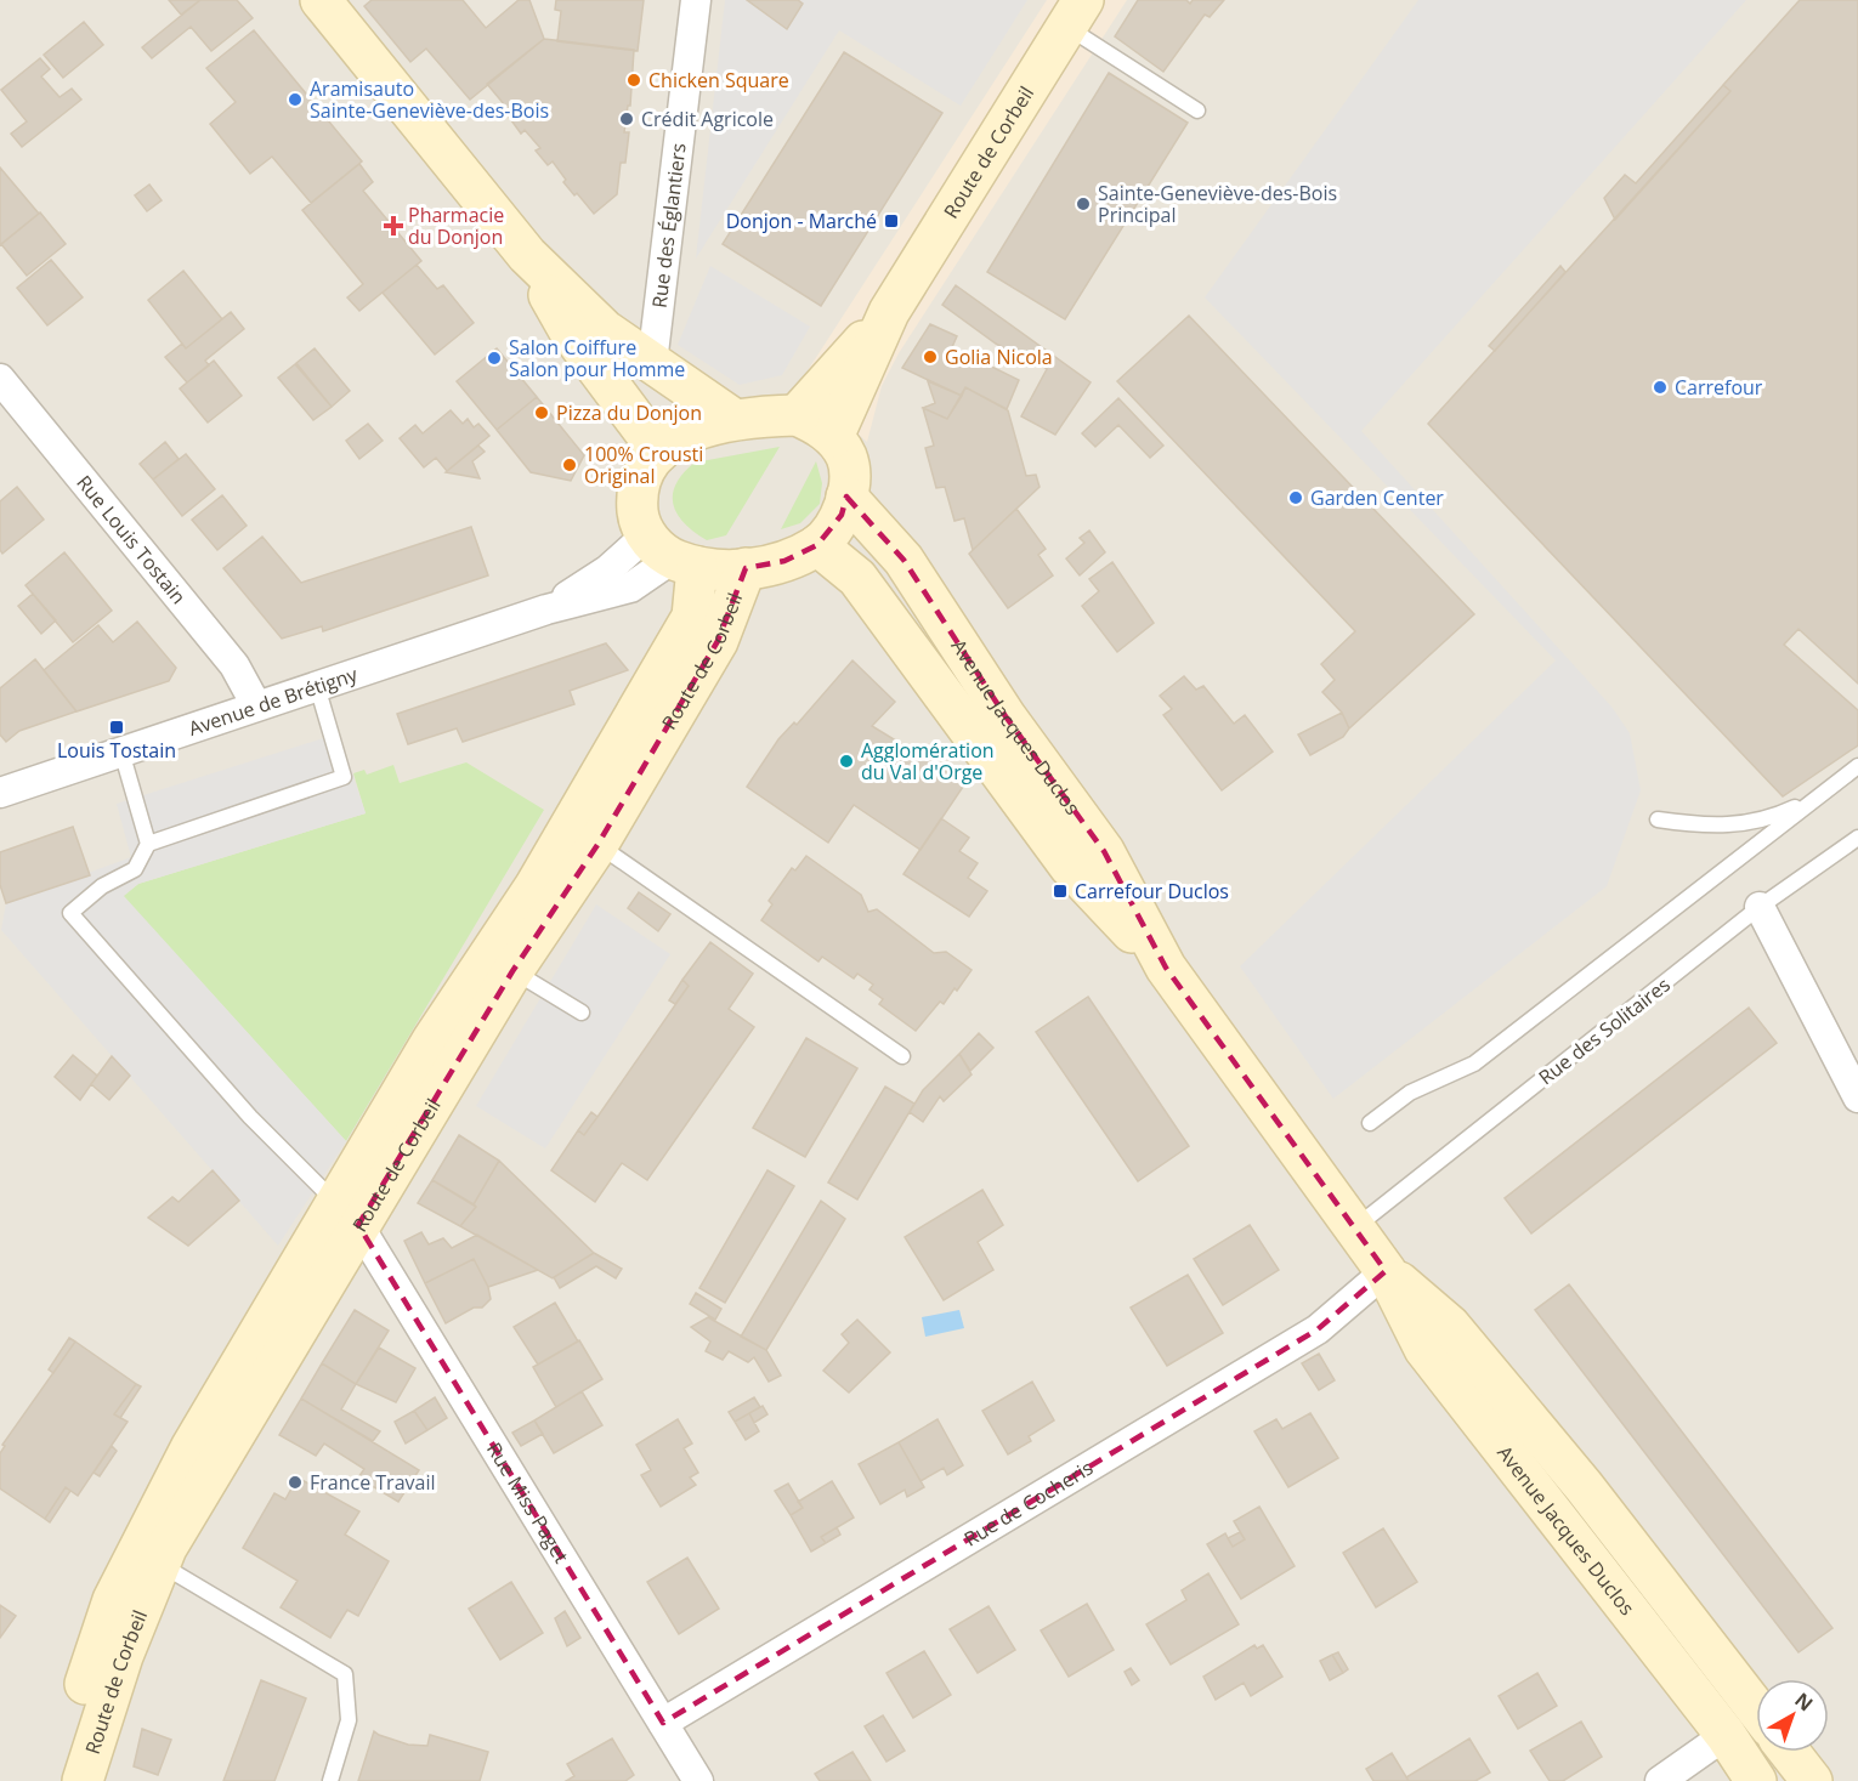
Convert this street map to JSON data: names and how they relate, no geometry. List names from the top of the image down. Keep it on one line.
{"streets":{"main road":["Route de Corbeil","Avenue Jacques Duclos"],"street":["Rue des Églantiers","Rue Louis Tostain","Avenue de Brétigny","Rue Miss Paget","Rue de Cocheris"],"lane":["Rue des Solitaires"]},"crossings":[["Route de Corbeil","Avenue de Brétigny"],["Route de Corbeil","Avenue Jacques Duclos"],["Route de Corbeil","Rue Miss Paget"],["Rue Louis Tostain","Avenue de Brétigny"],["Avenue de Brétigny","Avenue Jacques Duclos"],["Avenue Jacques Duclos","Rue des Solitaires"],["Avenue Jacques Duclos","Rue de Cocheris"],["Rue Miss Paget","Rue de Cocheris"]],"places":{"other":["Chicken Square","Aramisauto Sainte-Geneviève-des-Bois","Crédit Agricole","Sainte-Geneviève-des-Bois Principal","Golia Nicola","Salon Coiffure Salon pour Homme","Carrefour","Pizza du Donjon","100% Crousti Original","Garden Center","Agglomération du Val d'Orge","France Travail"],"transit":["Donjon - Marché","Louis Tostain","Carrefour Duclos"],"health":["Pharmacie du Donjon"]},"north":"top right"}
